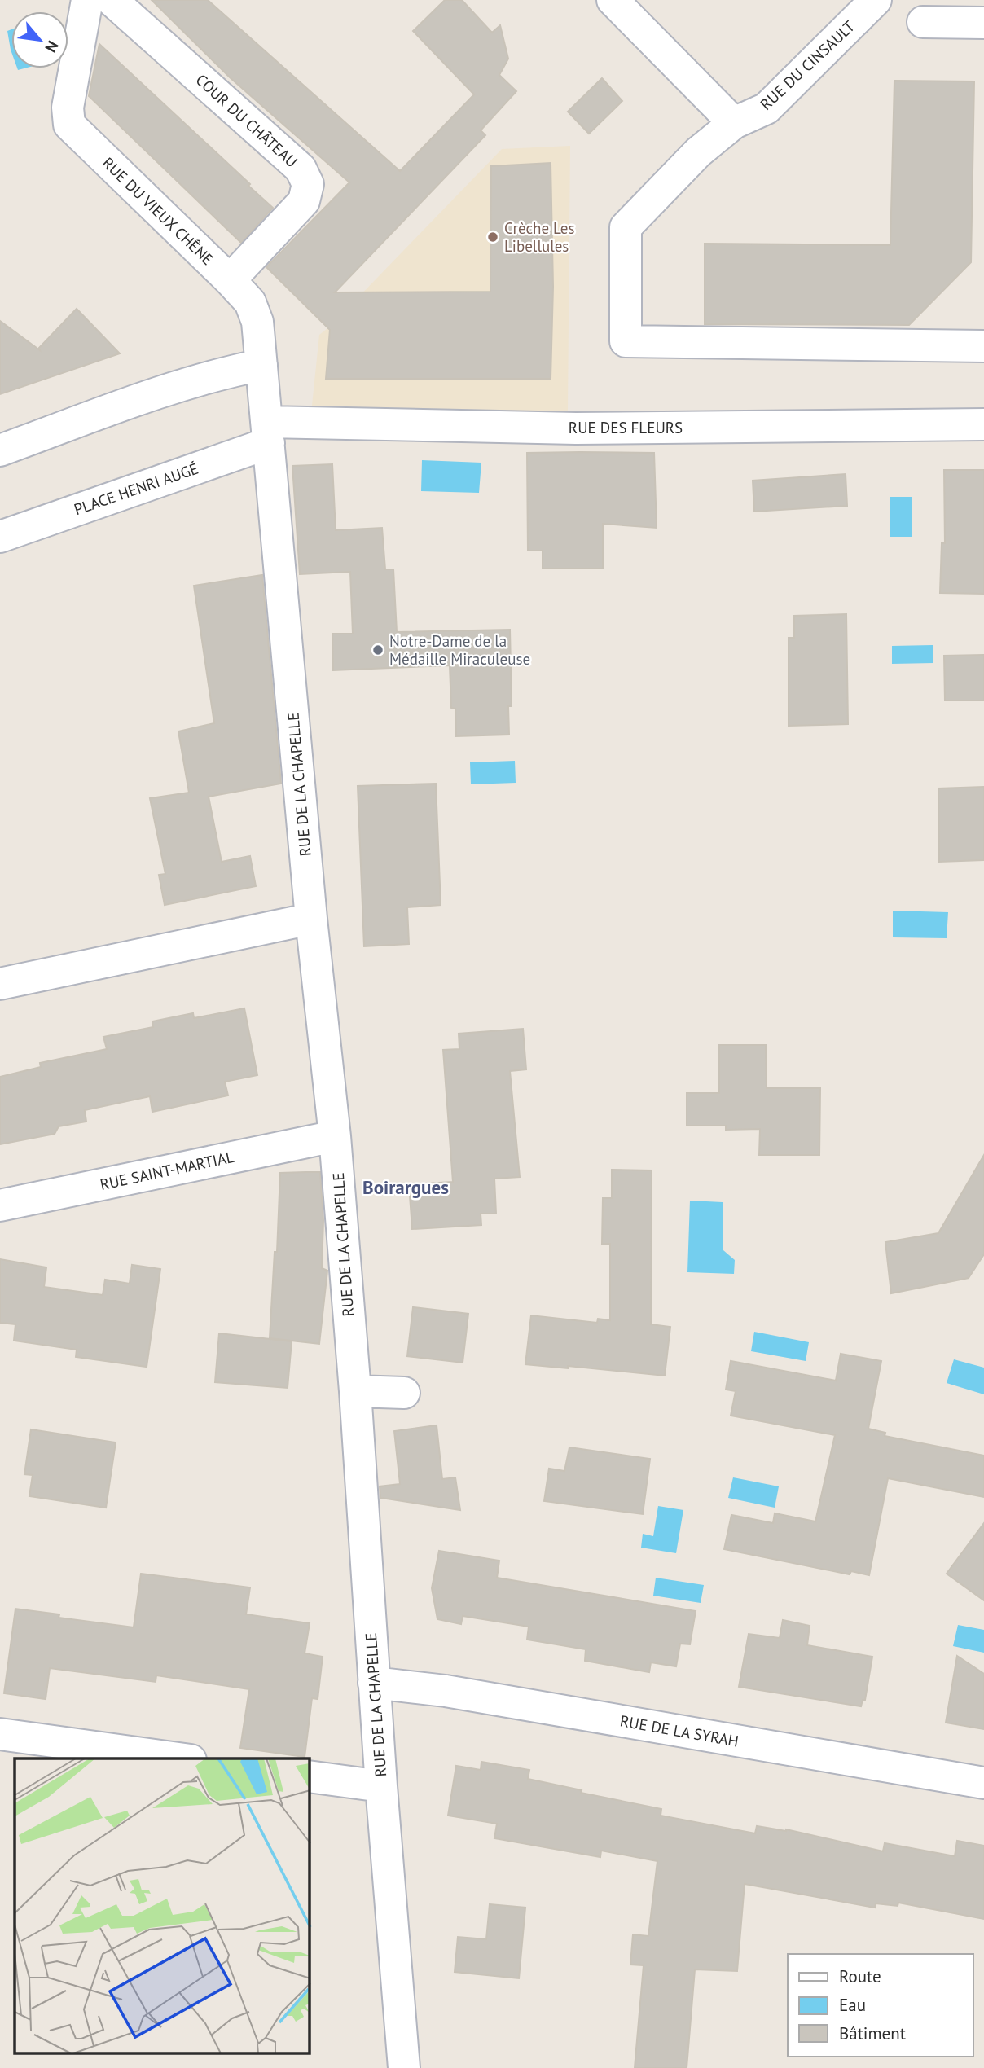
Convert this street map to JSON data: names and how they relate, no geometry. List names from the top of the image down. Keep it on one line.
{"streets":{"street":["RUE DU CINSAULT","COUR DU CHÂTEAU","RUE DU VIEUX CHÊNE","RUE DES FLEURS","PLACE HENRI AUGÉ","RUE DE LA CHAPELLE","RUE SAINT-MARTIAL","RUE DE LA SYRAH"]},"crossings":[["COUR DU CHÂTEAU","RUE DU VIEUX CHÊNE"],["RUE DU VIEUX CHÊNE","RUE DES FLEURS"],["RUE DU VIEUX CHÊNE","PLACE HENRI AUGÉ"],["RUE DU VIEUX CHÊNE","RUE DE LA CHAPELLE"],["RUE DES FLEURS","PLACE HENRI AUGÉ"],["RUE DES FLEURS","RUE DE LA CHAPELLE"],["PLACE HENRI AUGÉ","RUE DE LA CHAPELLE"],["RUE DE LA CHAPELLE","RUE SAINT-MARTIAL"],["RUE DE LA CHAPELLE","RUE DE LA SYRAH"]],"districts":["Boirargues"],"places":["Crèche Les Libellules","Notre-Dame de la Médaille Miraculeuse"],"legend":["Route","Eau","Bâtiment"],"north":"bottom right"}
